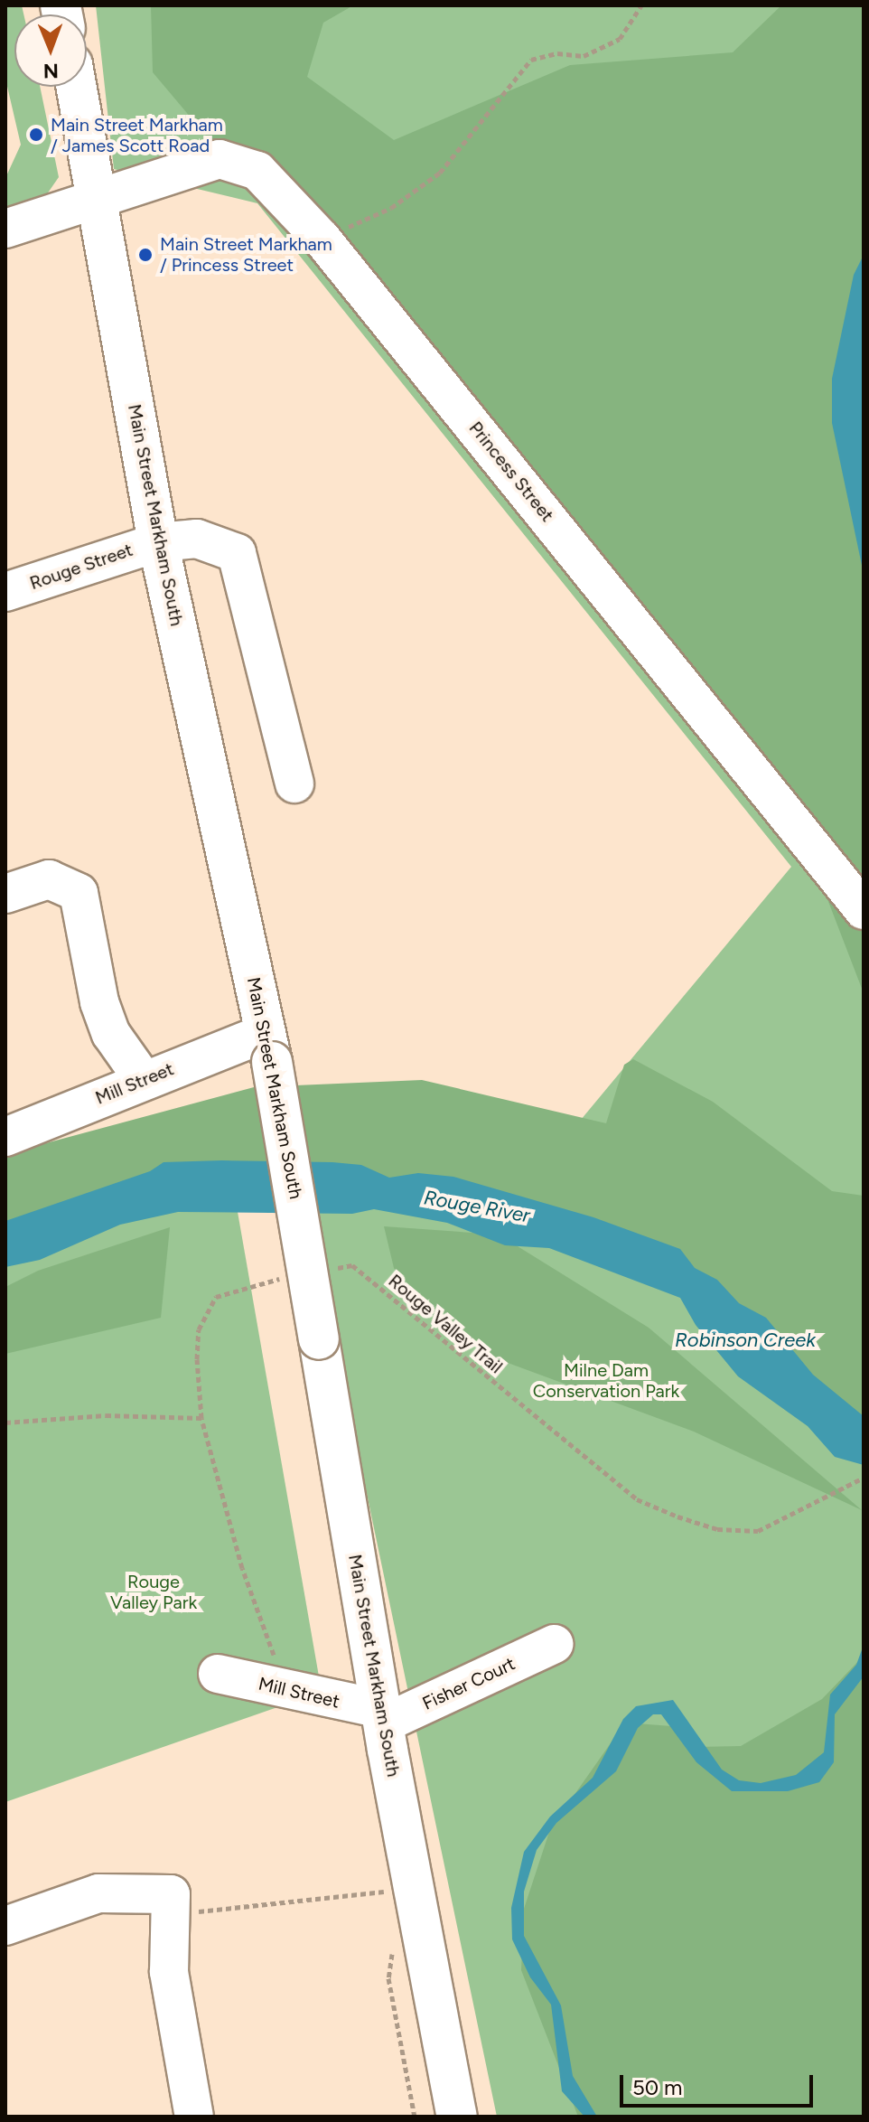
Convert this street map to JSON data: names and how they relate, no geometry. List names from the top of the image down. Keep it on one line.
{"streets":{"main road":["Main Street Markham South"],"street":["Princess Street","Rouge Street","Mill Street","Fisher Court"],"path":["Rouge Valley Trail"]},"crossings":[["Princess Street","Main Street Markham South"],["Main Street Markham South","Rouge Street"],["Main Street Markham South","Mill Street"],["Main Street Markham South","Fisher Court"],["Mill Street","Fisher Court"]],"water":["Rouge River","Robinson Creek"],"parks":["Milne Dam Conservation Park","Rouge Valley Park"],"places":["Main Street Markham / James Scott Road","Main Street Markham / Princess Street"],"scale_bar":"50 m","north":"bottom"}
